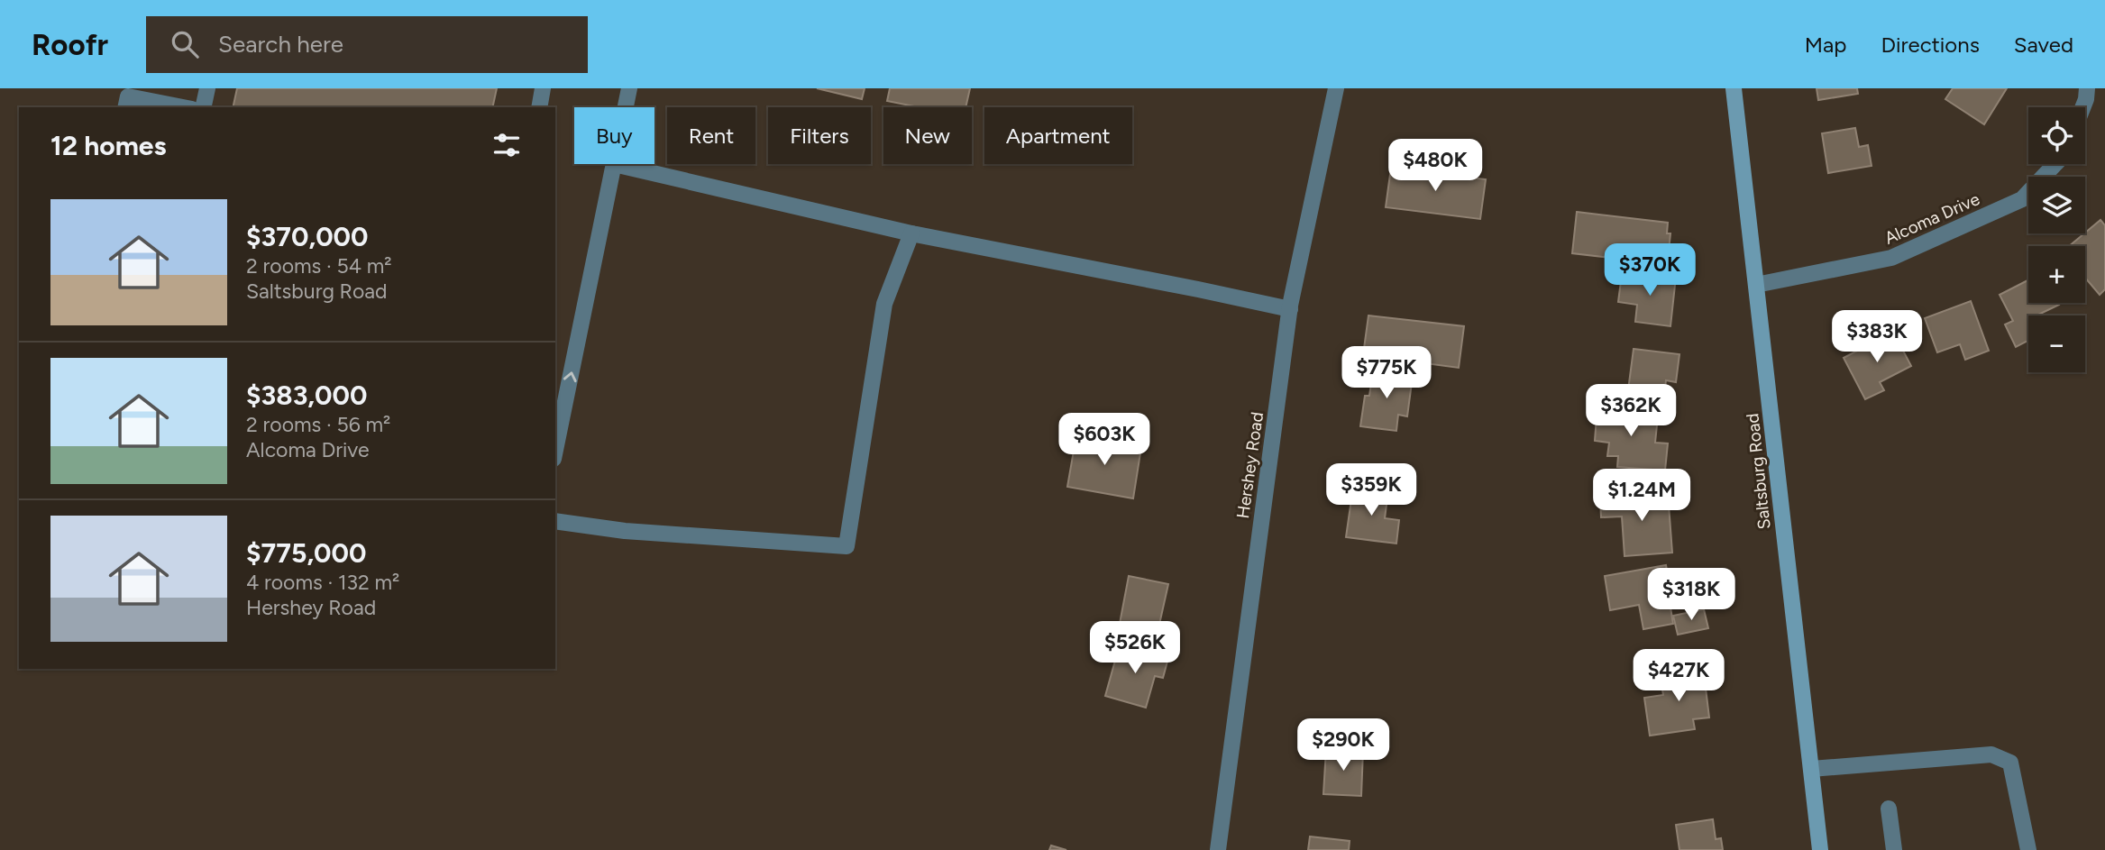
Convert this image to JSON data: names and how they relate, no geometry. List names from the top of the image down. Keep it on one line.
{"streets":{"main road":["Saltsburg Road"],"street":["Alcoma Drive","Hershey Road"]},"crossings":[["Alcoma Drive","Saltsburg Road"]],"page":{"header":"Roofr","search":"Search here","nav":["Map","Directions","Saved"],"map_buttons":["+","−"],"chip":["Buy","Rent","Filters","New","Apartment"],"heading":"12 homes","price":["$480K","$370K","$383K","$775K","$362K","$603K","$359K","$1.24M","$318K","$526K","$427K","$290K"],"list":[{"name":"$370,000","note":"2 rooms · 54 m² · Saltsburg Road"},{"name":"$383,000","note":"2 rooms · 56 m² · Alcoma Drive"},{"name":"$775,000","note":"4 rooms · 132 m² · Hershey Road"}]}}
